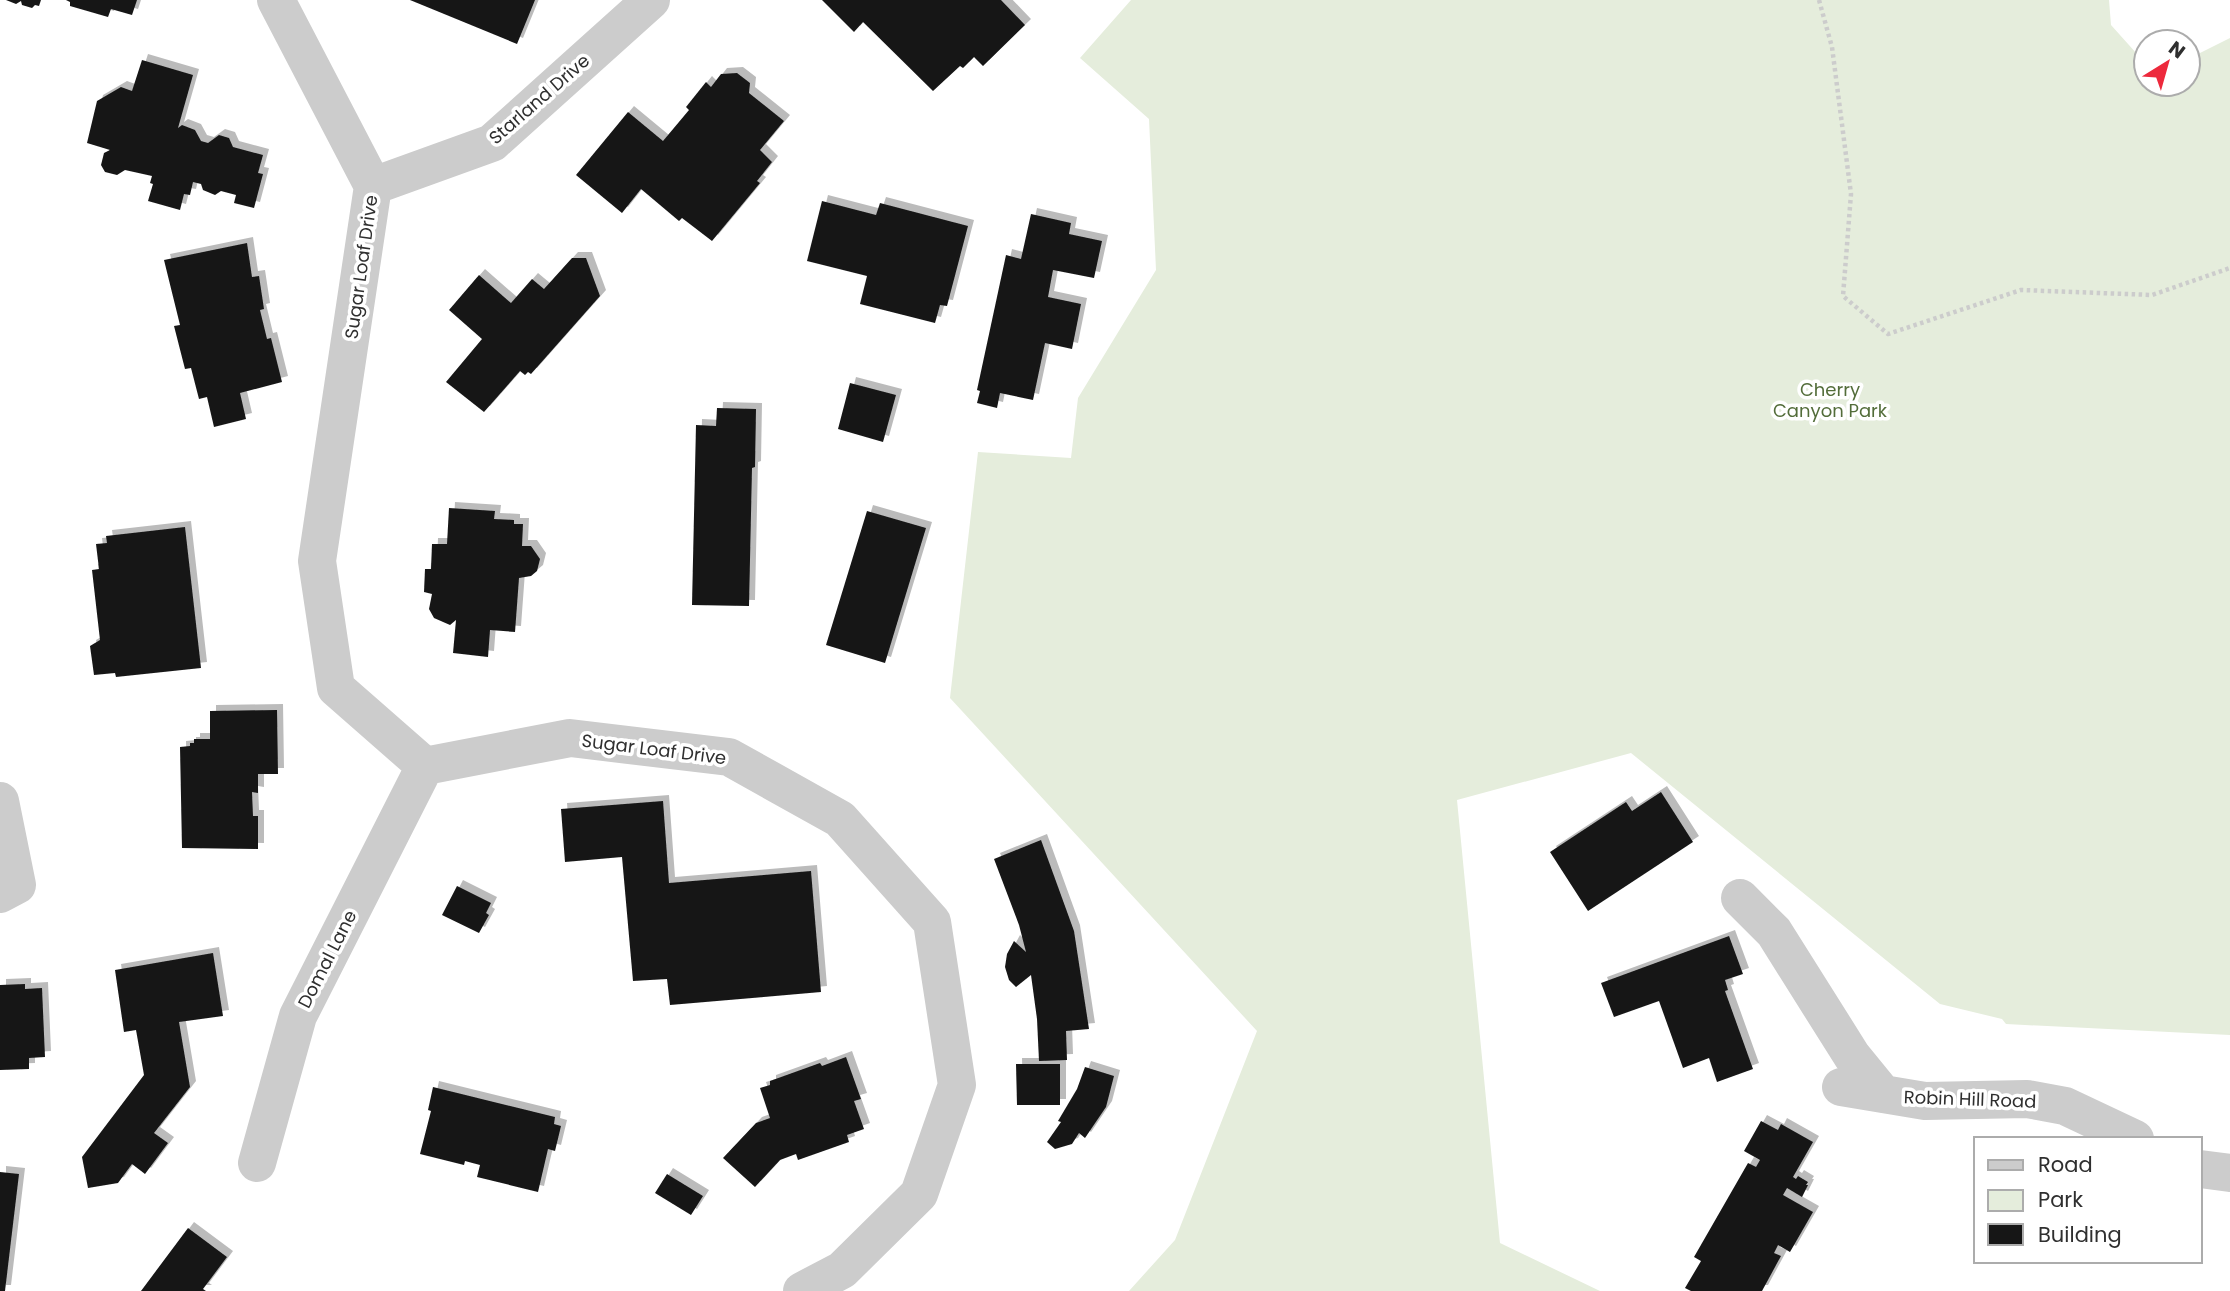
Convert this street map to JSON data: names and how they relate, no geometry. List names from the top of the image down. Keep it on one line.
{"streets":{"street":["Starland Drive","Sugar Loaf Drive","Domal Lane","Robin Hill Road"]},"crossings":[["Starland Drive","Sugar Loaf Drive"],["Sugar Loaf Drive","Domal Lane"]],"parks":["Cherry Canyon Park"],"legend":["Road","Park","Building"],"north":"top right"}
